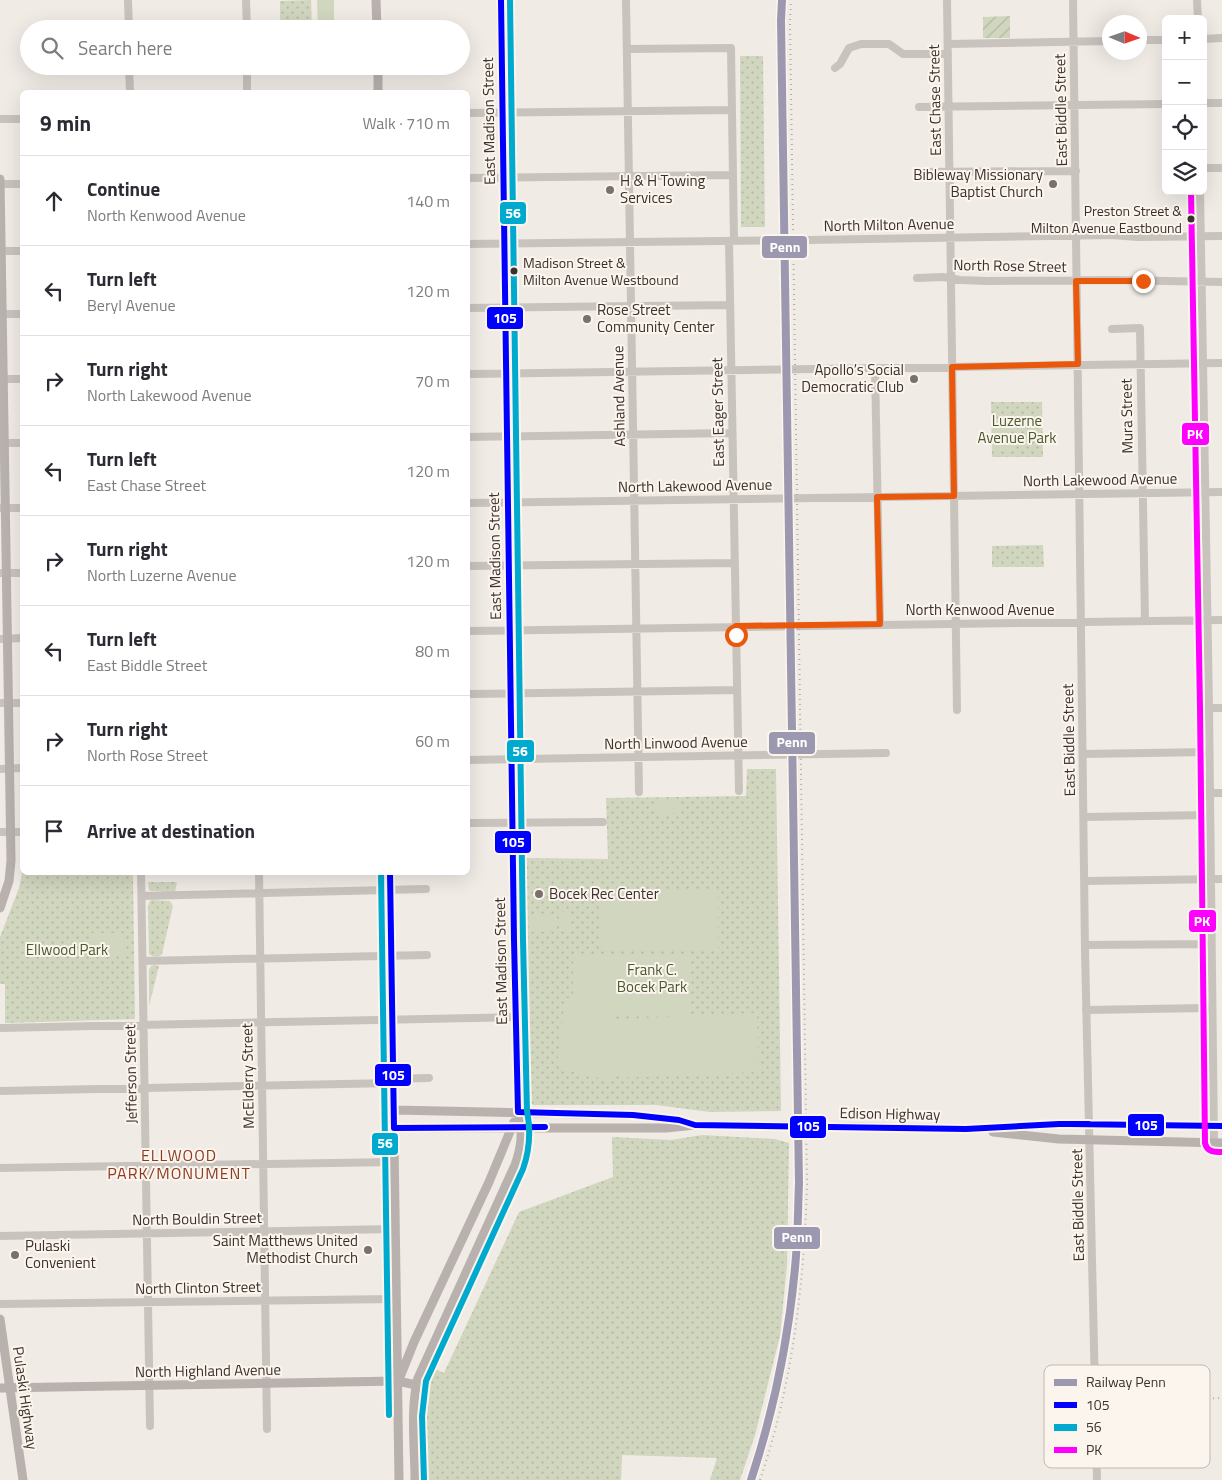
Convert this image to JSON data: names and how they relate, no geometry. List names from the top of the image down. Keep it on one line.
{"streets":{"main road":["East Madison Street","Edison Highway","North Highland Avenue","Pulaski Highway"],"street":["East Chase Street","East Biddle Street","North Milton Avenue","North Rose Street","Ashland Avenue","East Eager Street","Mura Street","North Lakewood Avenue","North Kenwood Avenue","North Linwood Avenue","Jefferson Street","McElderry Street","North Bouldin Street","North Clinton Street"]},"crossings":[["East Chase Street","North Milton Avenue"],["East Chase Street","North Rose Street"],["East Chase Street","North Lakewood Avenue"],["East Chase Street","North Kenwood Avenue"],["East Biddle Street","North Milton Avenue"],["East Biddle Street","North Rose Street"],["East Biddle Street","North Lakewood Avenue"],["East Biddle Street","North Kenwood Avenue"],["East Biddle Street","Edison Highway"],["East Madison Street","North Milton Avenue"],["East Madison Street","North Lakewood Avenue"],["East Madison Street","North Kenwood Avenue"],["East Madison Street","North Linwood Avenue"],["East Madison Street","Edison Highway"],["East Madison Street","North Highland Avenue"],["North Milton Avenue","Ashland Avenue"],["North Milton Avenue","East Eager Street"],["Ashland Avenue","East Eager Street"],["Ashland Avenue","North Lakewood Avenue"],["Ashland Avenue","North Kenwood Avenue"],["Ashland Avenue","North Linwood Avenue"],["East Eager Street","North Lakewood Avenue"],["East Eager Street","North Kenwood Avenue"],["East Eager Street","North Linwood Avenue"],["Mura Street","North Lakewood Avenue"],["Mura Street","North Kenwood Avenue"],["Jefferson Street","North Bouldin Street"],["Jefferson Street","North Clinton Street"],["Jefferson Street","North Highland Avenue"],["McElderry Street","North Bouldin Street"],["McElderry Street","North Clinton Street"],["McElderry Street","North Highland Avenue"],["North Highland Avenue","Pulaski Highway"]],"districts":["ELLWOOD PARK/MONUMENT"],"parks":["Luzerne Avenue Park","Ellwood Park","Frank C. Bocek Park"],"places":["Bibleway Missionary Baptist Church","H & H Towing Services","Preston Street & Milton Avenue Eastbound","Madison Street & Milton Avenue Westbound","Rose Street Community Center","Apollo’s Social Democratic Club","Bocek Rec Center","Saint Matthews United Methodist Church","Pulaski Convenient"],"lines":["rail line Penn","transit line 105","transit line 56","transit line PK"],"legend":["Railway Penn","105","56","PK"],"north":"right","page":{"map_buttons":["+","−"],"search":"Search here","heading":["9 min","Walk · 710 m"],"list":[["Continue","North Kenwood Avenue","140 m"],["Turn left","Beryl Avenue","120 m"],["Turn right","North Lakewood Avenue","70 m"],["Turn left","East Chase Street","120 m"],["Turn right","North Luzerne Avenue","120 m"],["Turn left","East Biddle Street","80 m"],["Turn right","North Rose Street","60 m"],"Arrive at destination"]}}
